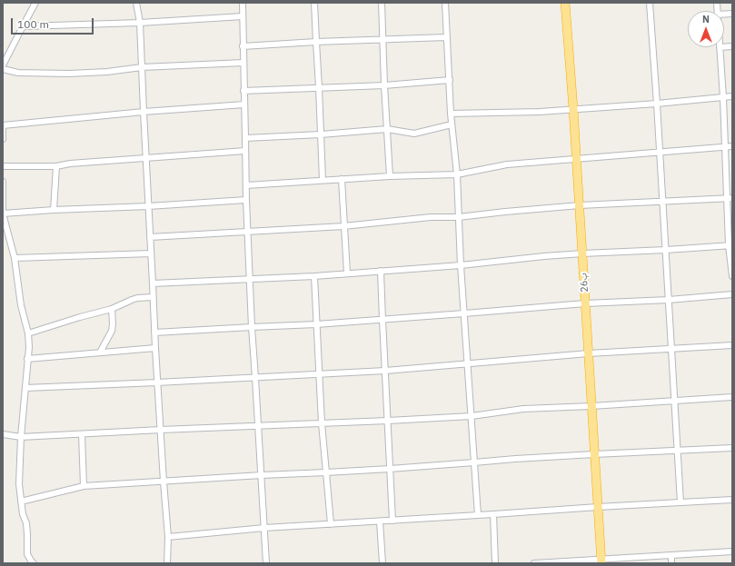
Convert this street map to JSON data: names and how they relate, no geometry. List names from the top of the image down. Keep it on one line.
{"streets":{"highway":["26ب"]},"scale_bar":"100 m","north":"top"}
